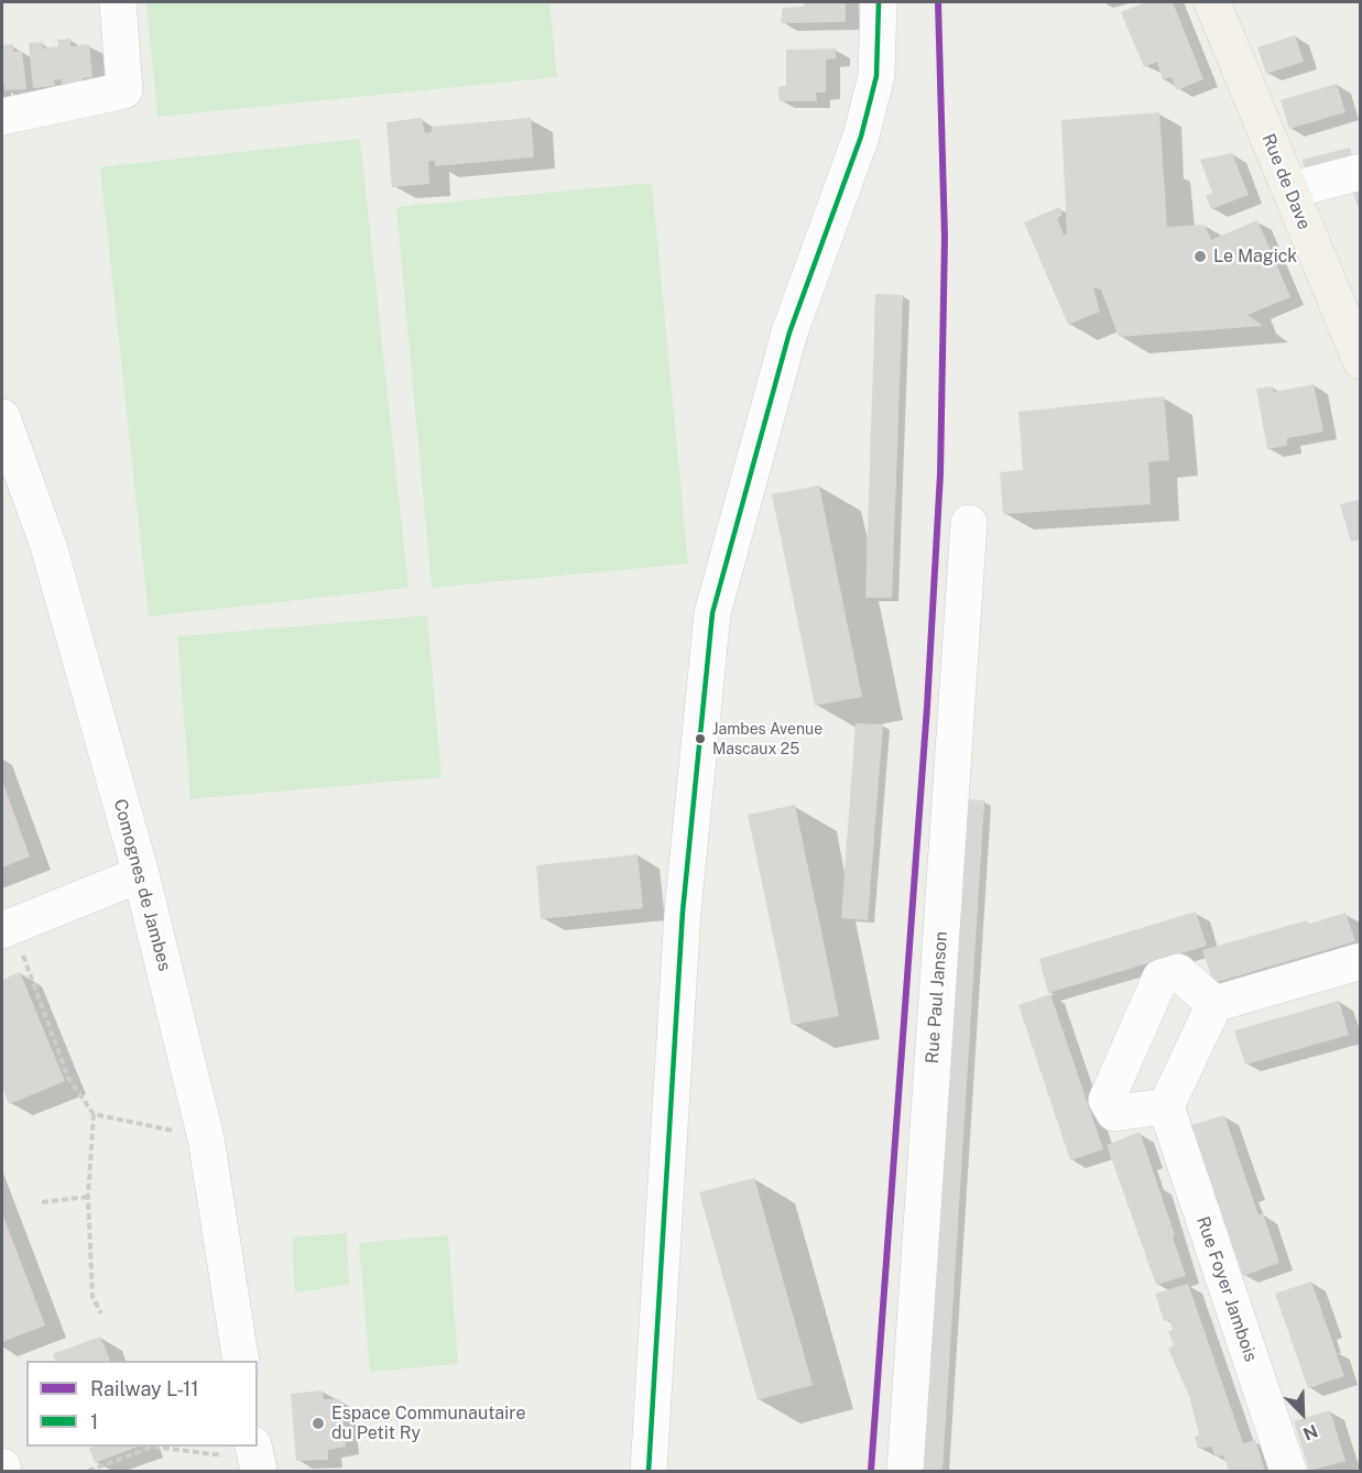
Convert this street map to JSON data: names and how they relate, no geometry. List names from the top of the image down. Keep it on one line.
{"streets":{"main road":["Rue de Dave"],"street":["Comognes de Jambes","Rue Paul Janson","Rue Foyer Jambois"]},"places":["Le Magick","Jambes Avenue Mascaux 25","Espace Communautaire du Petit Ry"],"lines":["rail line L-11","transit line 1"],"legend":["Railway L-11","1"],"north":"bottom right"}
